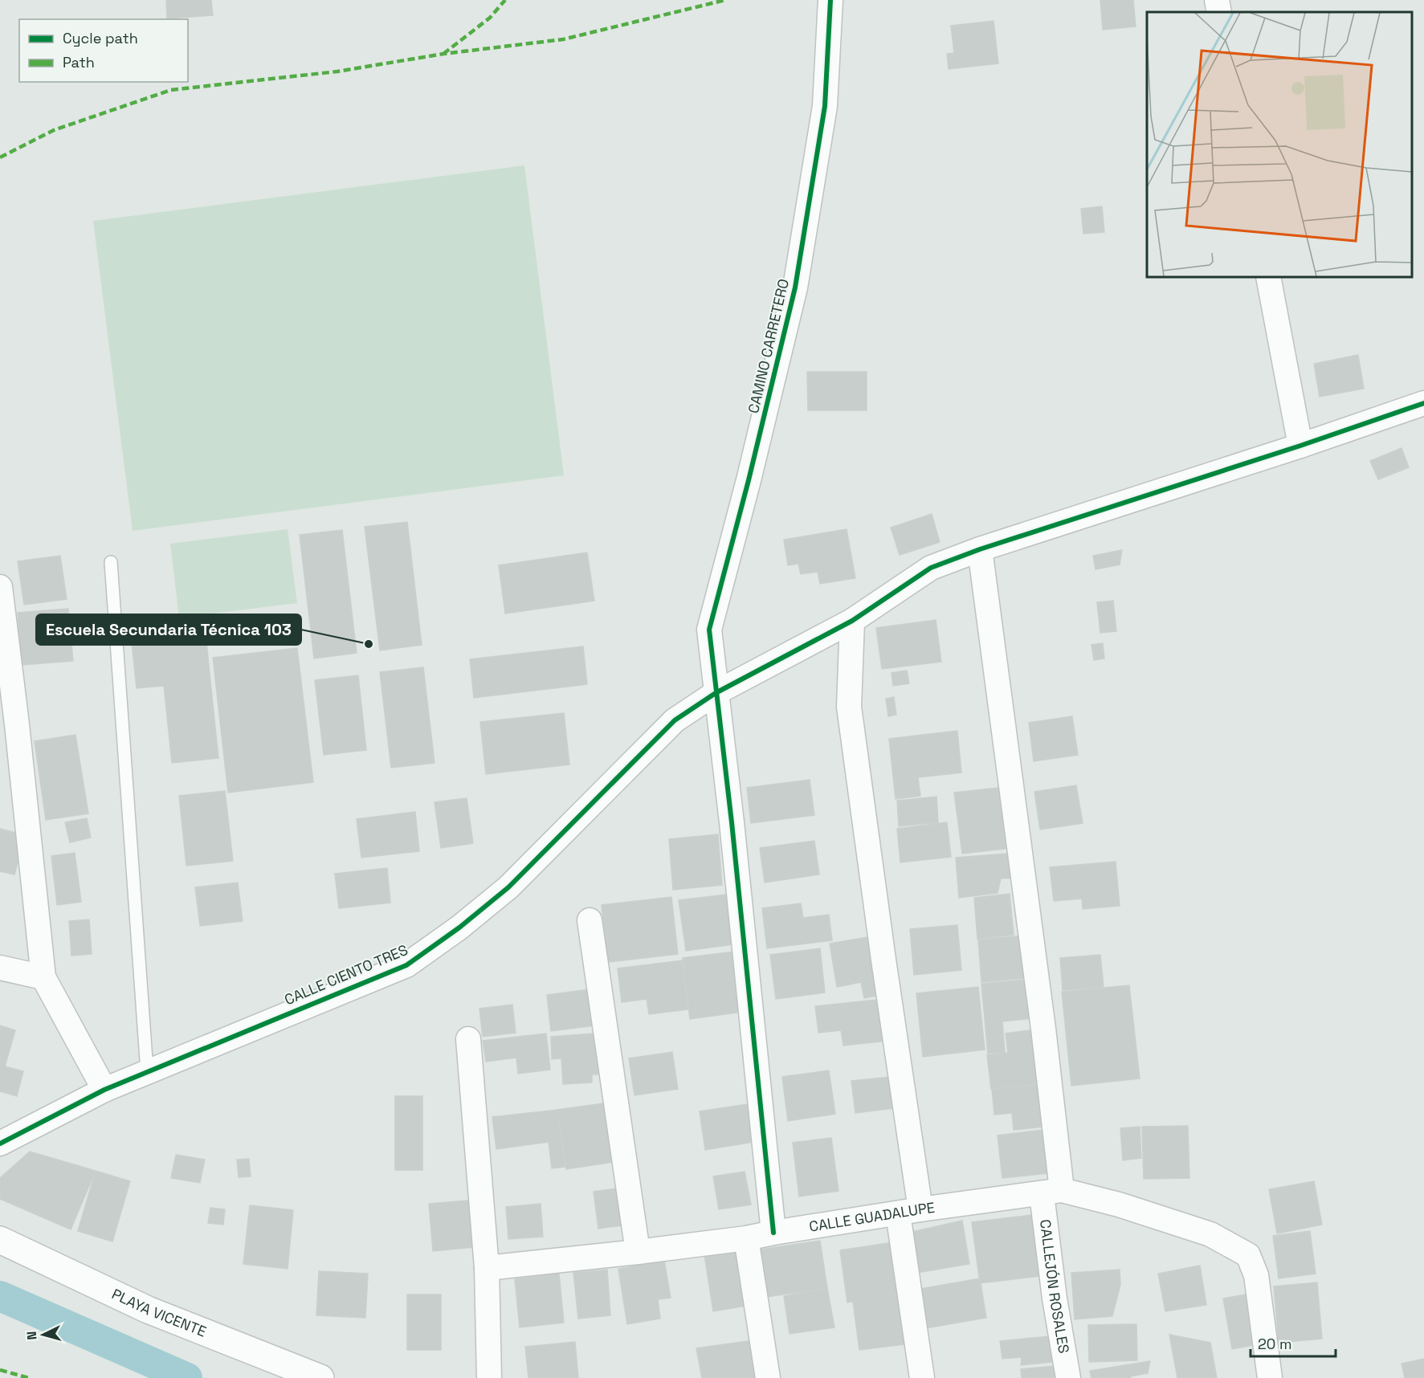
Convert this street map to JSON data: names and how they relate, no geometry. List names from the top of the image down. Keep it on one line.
{"streets":{"street":["CAMINO CARRETERO","CALLE CIENTO TRES","CALLE GUADALUPE","CALLEJÓN ROSALES","PLAYA VICENTE"]},"crossings":[["CAMINO CARRETERO","CALLE CIENTO TRES"],["CAMINO CARRETERO","CALLE GUADALUPE"],["CALLE CIENTO TRES","CALLEJÓN ROSALES"],["CALLE GUADALUPE","CALLEJÓN ROSALES"]],"places":["Escuela Secundaria Técnica 103"],"legend":["Cycle path","Path"],"scale_bar":"20 m","north":"left"}
